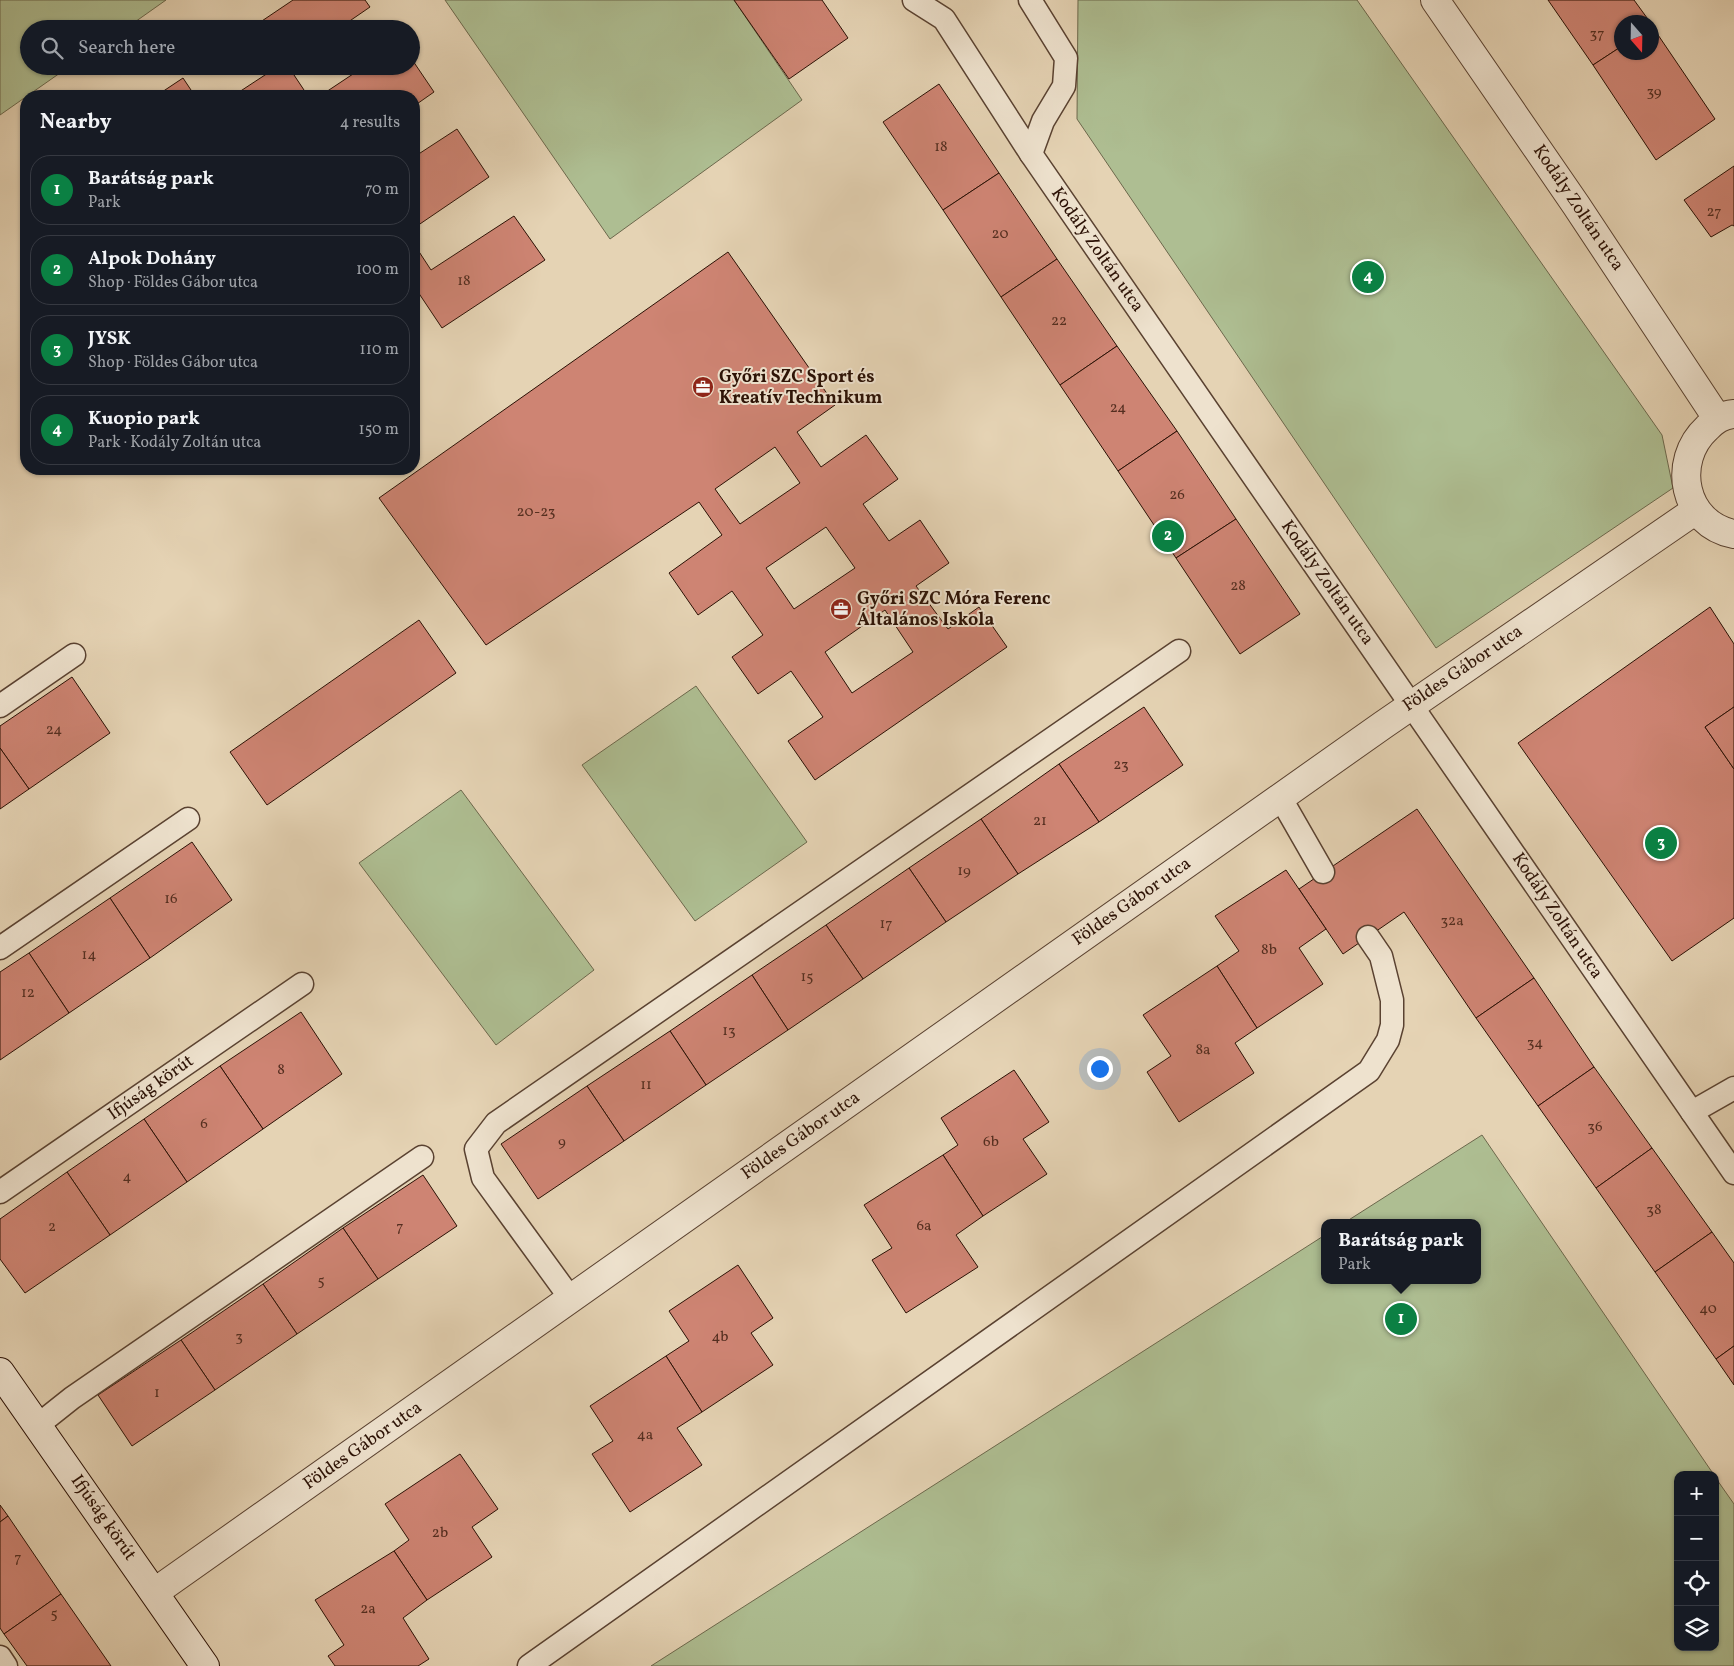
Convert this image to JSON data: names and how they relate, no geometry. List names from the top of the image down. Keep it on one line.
{"streets":{"street":["Kodály Zoltán utca","Földes Gábor utca","Ifjúság körút"]},"crossings":[["Kodály Zoltán utca","Földes Gábor utca"],["Földes Gábor utca","Ifjúság körút"]],"places":{"office":["Győri SZC Sport és Kreatív Technikum","Győri SZC Móra Ferenc Általános Iskola"]},"house_numbers":["37","39","18","27","20","18","22","24","26","20-23","28","24","23","21","19","16","32a","17","8b","14","15","12","13","34","8a","8","11","6","36","9","6b","4","38","6a","2","7","5","40","3","4b","1","4a","2b","7","2a","5"],"north":"bottom","page":{"search":"Search here","heading":["Nearby","4 results"],"list":[{"mark":"1","name":"Barátság park","note":"Park","value":"70 m"},{"mark":"2","name":"Alpok Dohány","note":"Shop · Földes Gábor utca","value":"100 m"},{"mark":"3","name":"JYSK","note":"Shop · Földes Gábor utca","value":"110 m"},{"mark":"4","name":"Kuopio park","note":"Park · Kodály Zoltán utca","value":"150 m"}],"pins":["4","2","3","1"],"popup":["Barátság park","Park"],"map_buttons":["+","−"]}}
